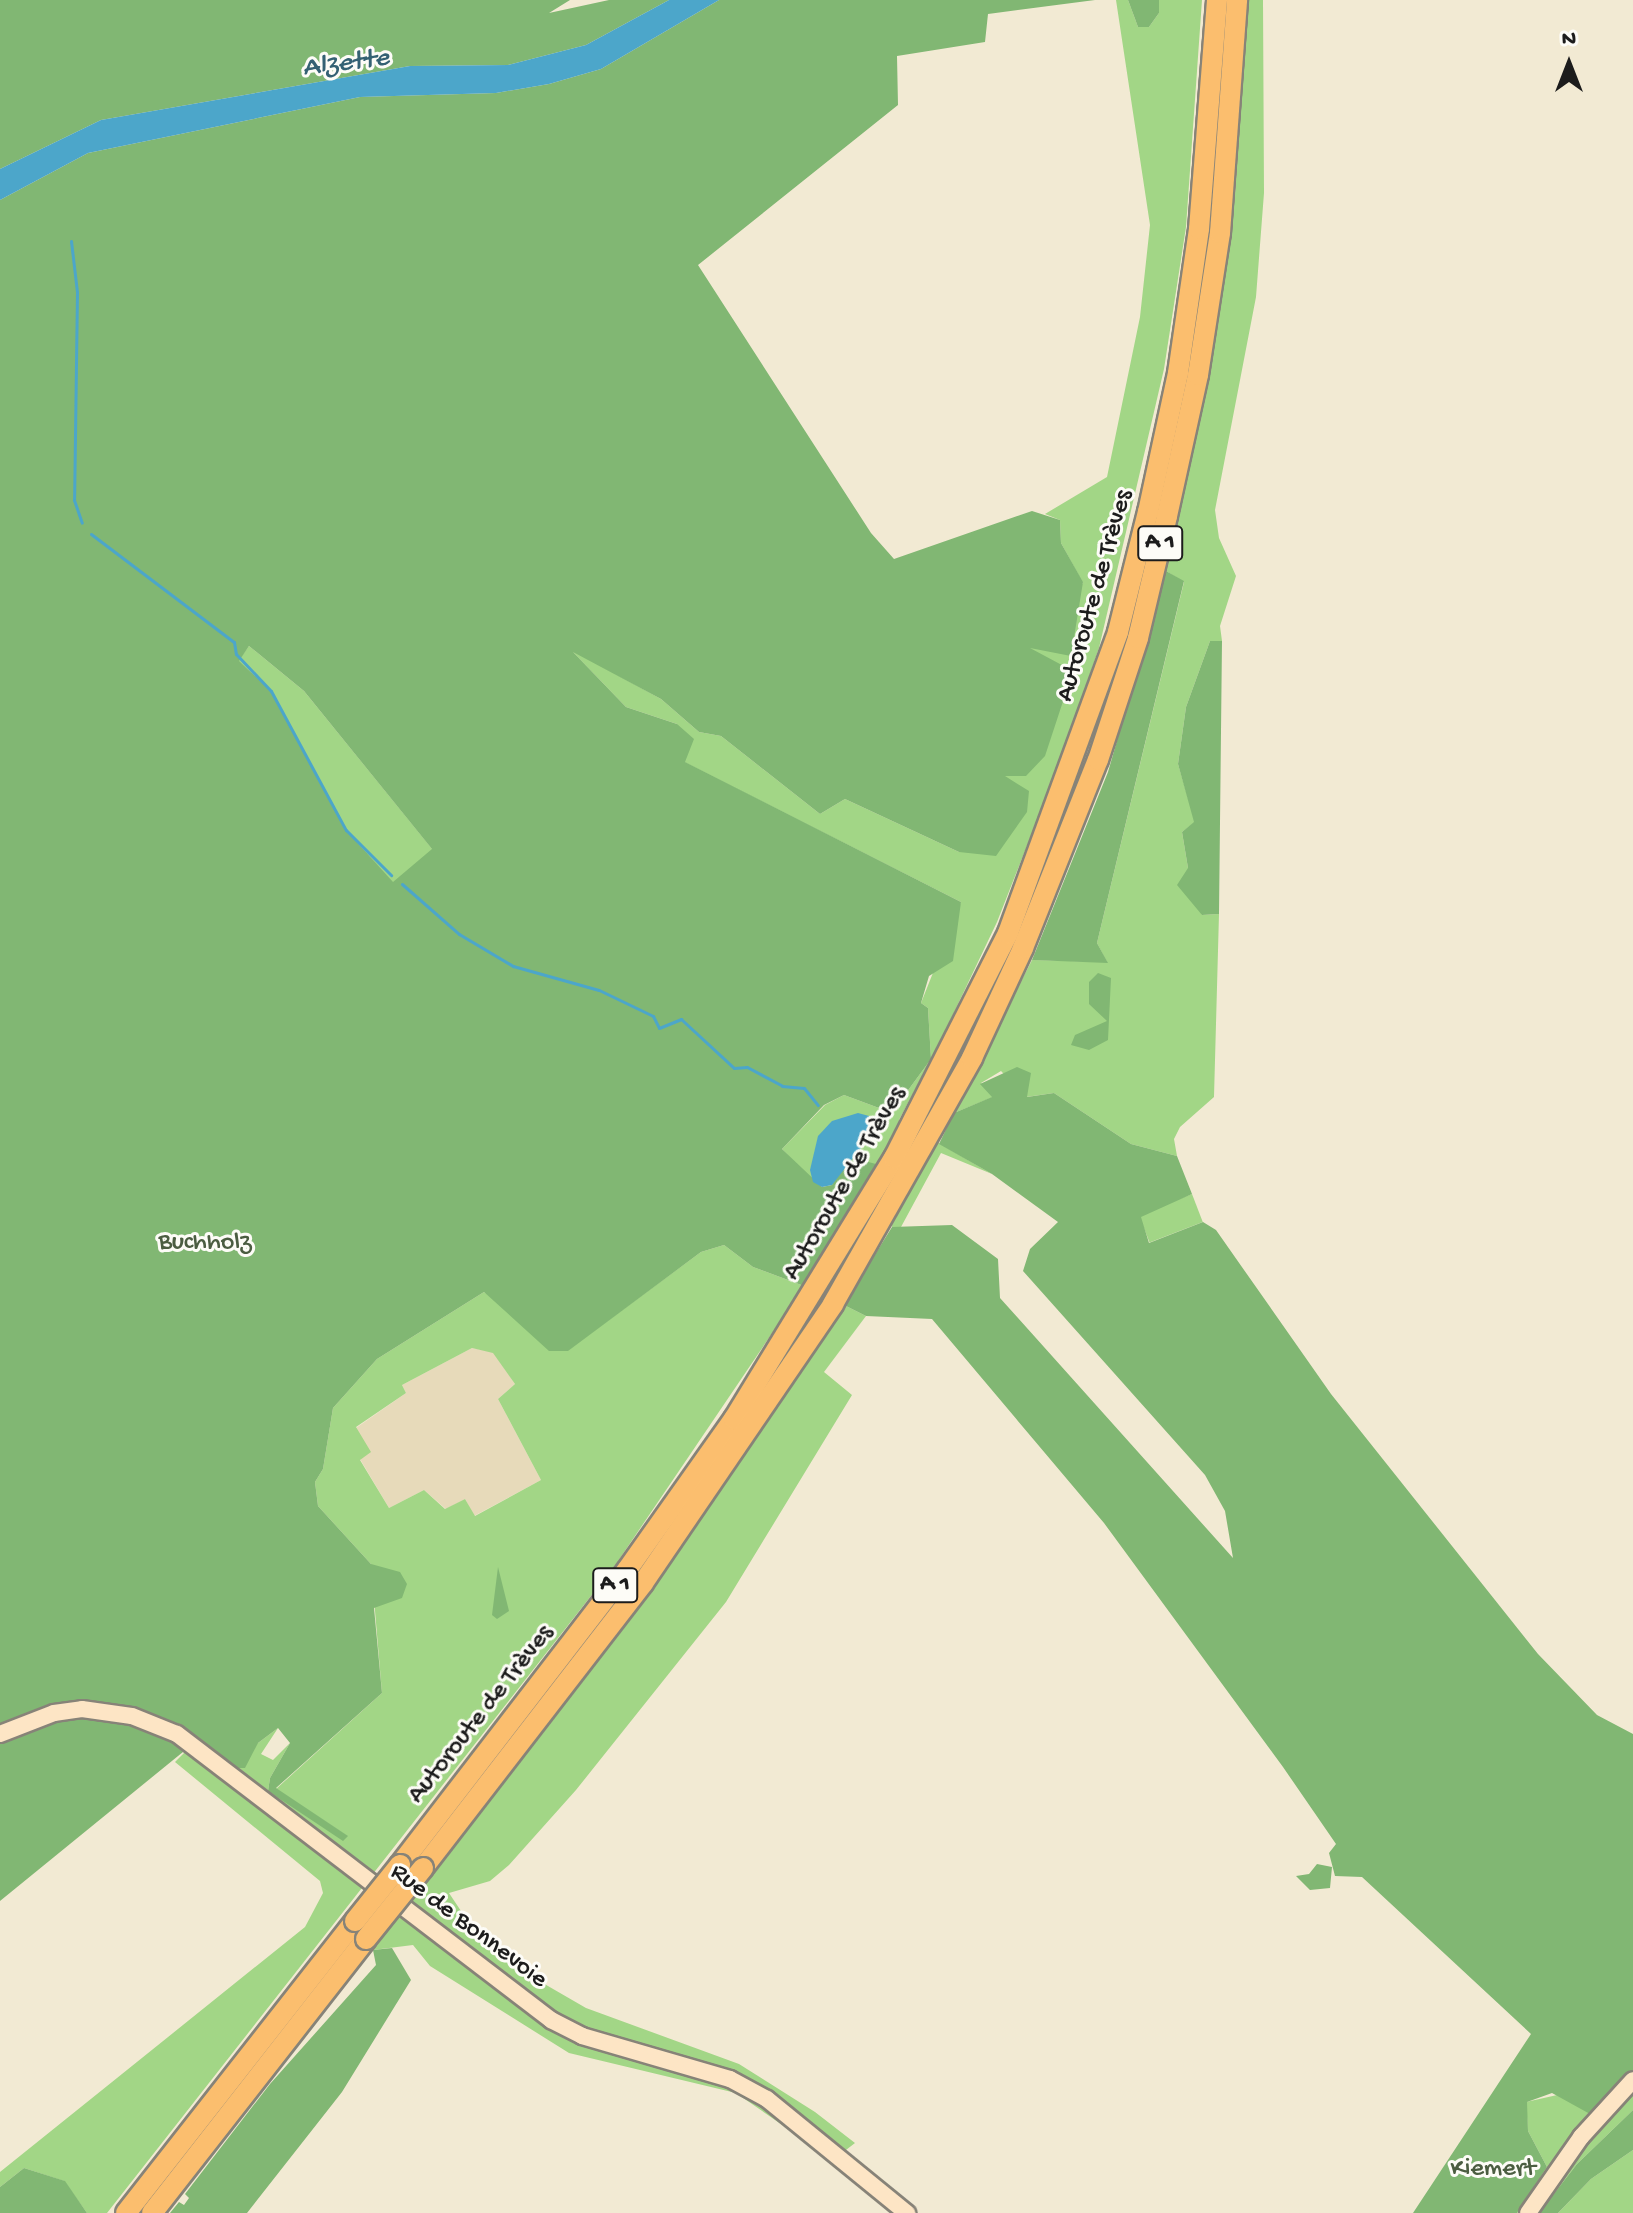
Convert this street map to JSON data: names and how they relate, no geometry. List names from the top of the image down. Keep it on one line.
{"streets":{"highway":["A 1","Autoroute de Trèves"],"main road":["Rue de Bonnevoie"]},"water":["Alzette"],"parks":["Buchholz","Kiemert"],"north":"top"}
